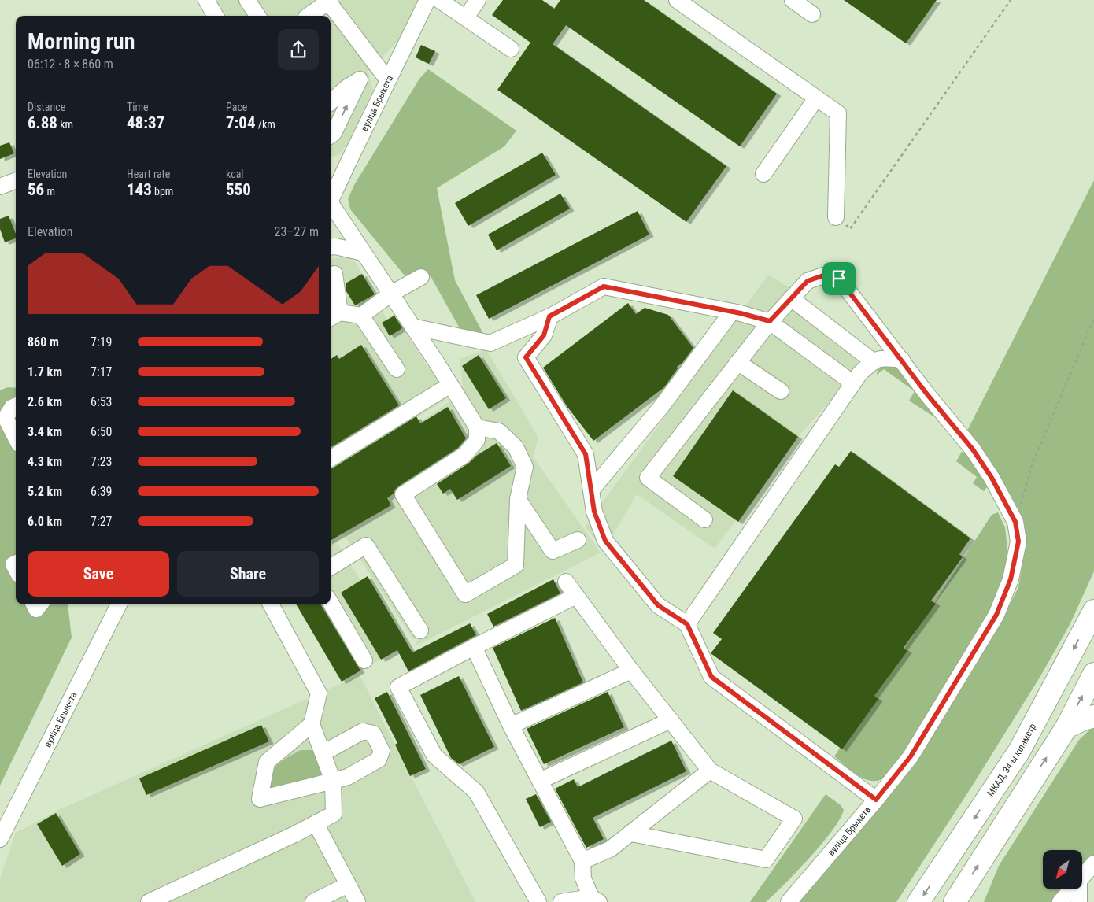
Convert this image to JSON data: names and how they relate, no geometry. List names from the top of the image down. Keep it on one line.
{"streets":{"highway":["МКАД, 34-ы кіламетр"],"street":["вуліца Брыкета"]},"north":"bottom left","page":{"heading":["Morning run","06:12 · 8 × 860 m"],"stats":[["Distance","6.88 km"],["Time","48:37"],["Pace","7:04 /km"],["Elevation","56 m"],["Heart rate","143 bpm"],["kcal","550"]],"chart":["Elevation","23–27 m"],"list":[{"name":"860 m","note":"7:19"},{"name":"1.7 km","note":"7:17"},{"name":"2.6 km","note":"6:53"},{"name":"3.4 km","note":"6:50"},{"name":"4.3 km","note":"7:23"},{"name":"5.2 km","note":"6:39"},{"name":"6.0 km","note":"7:27"}],"buttons":["Save","Share"]}}
